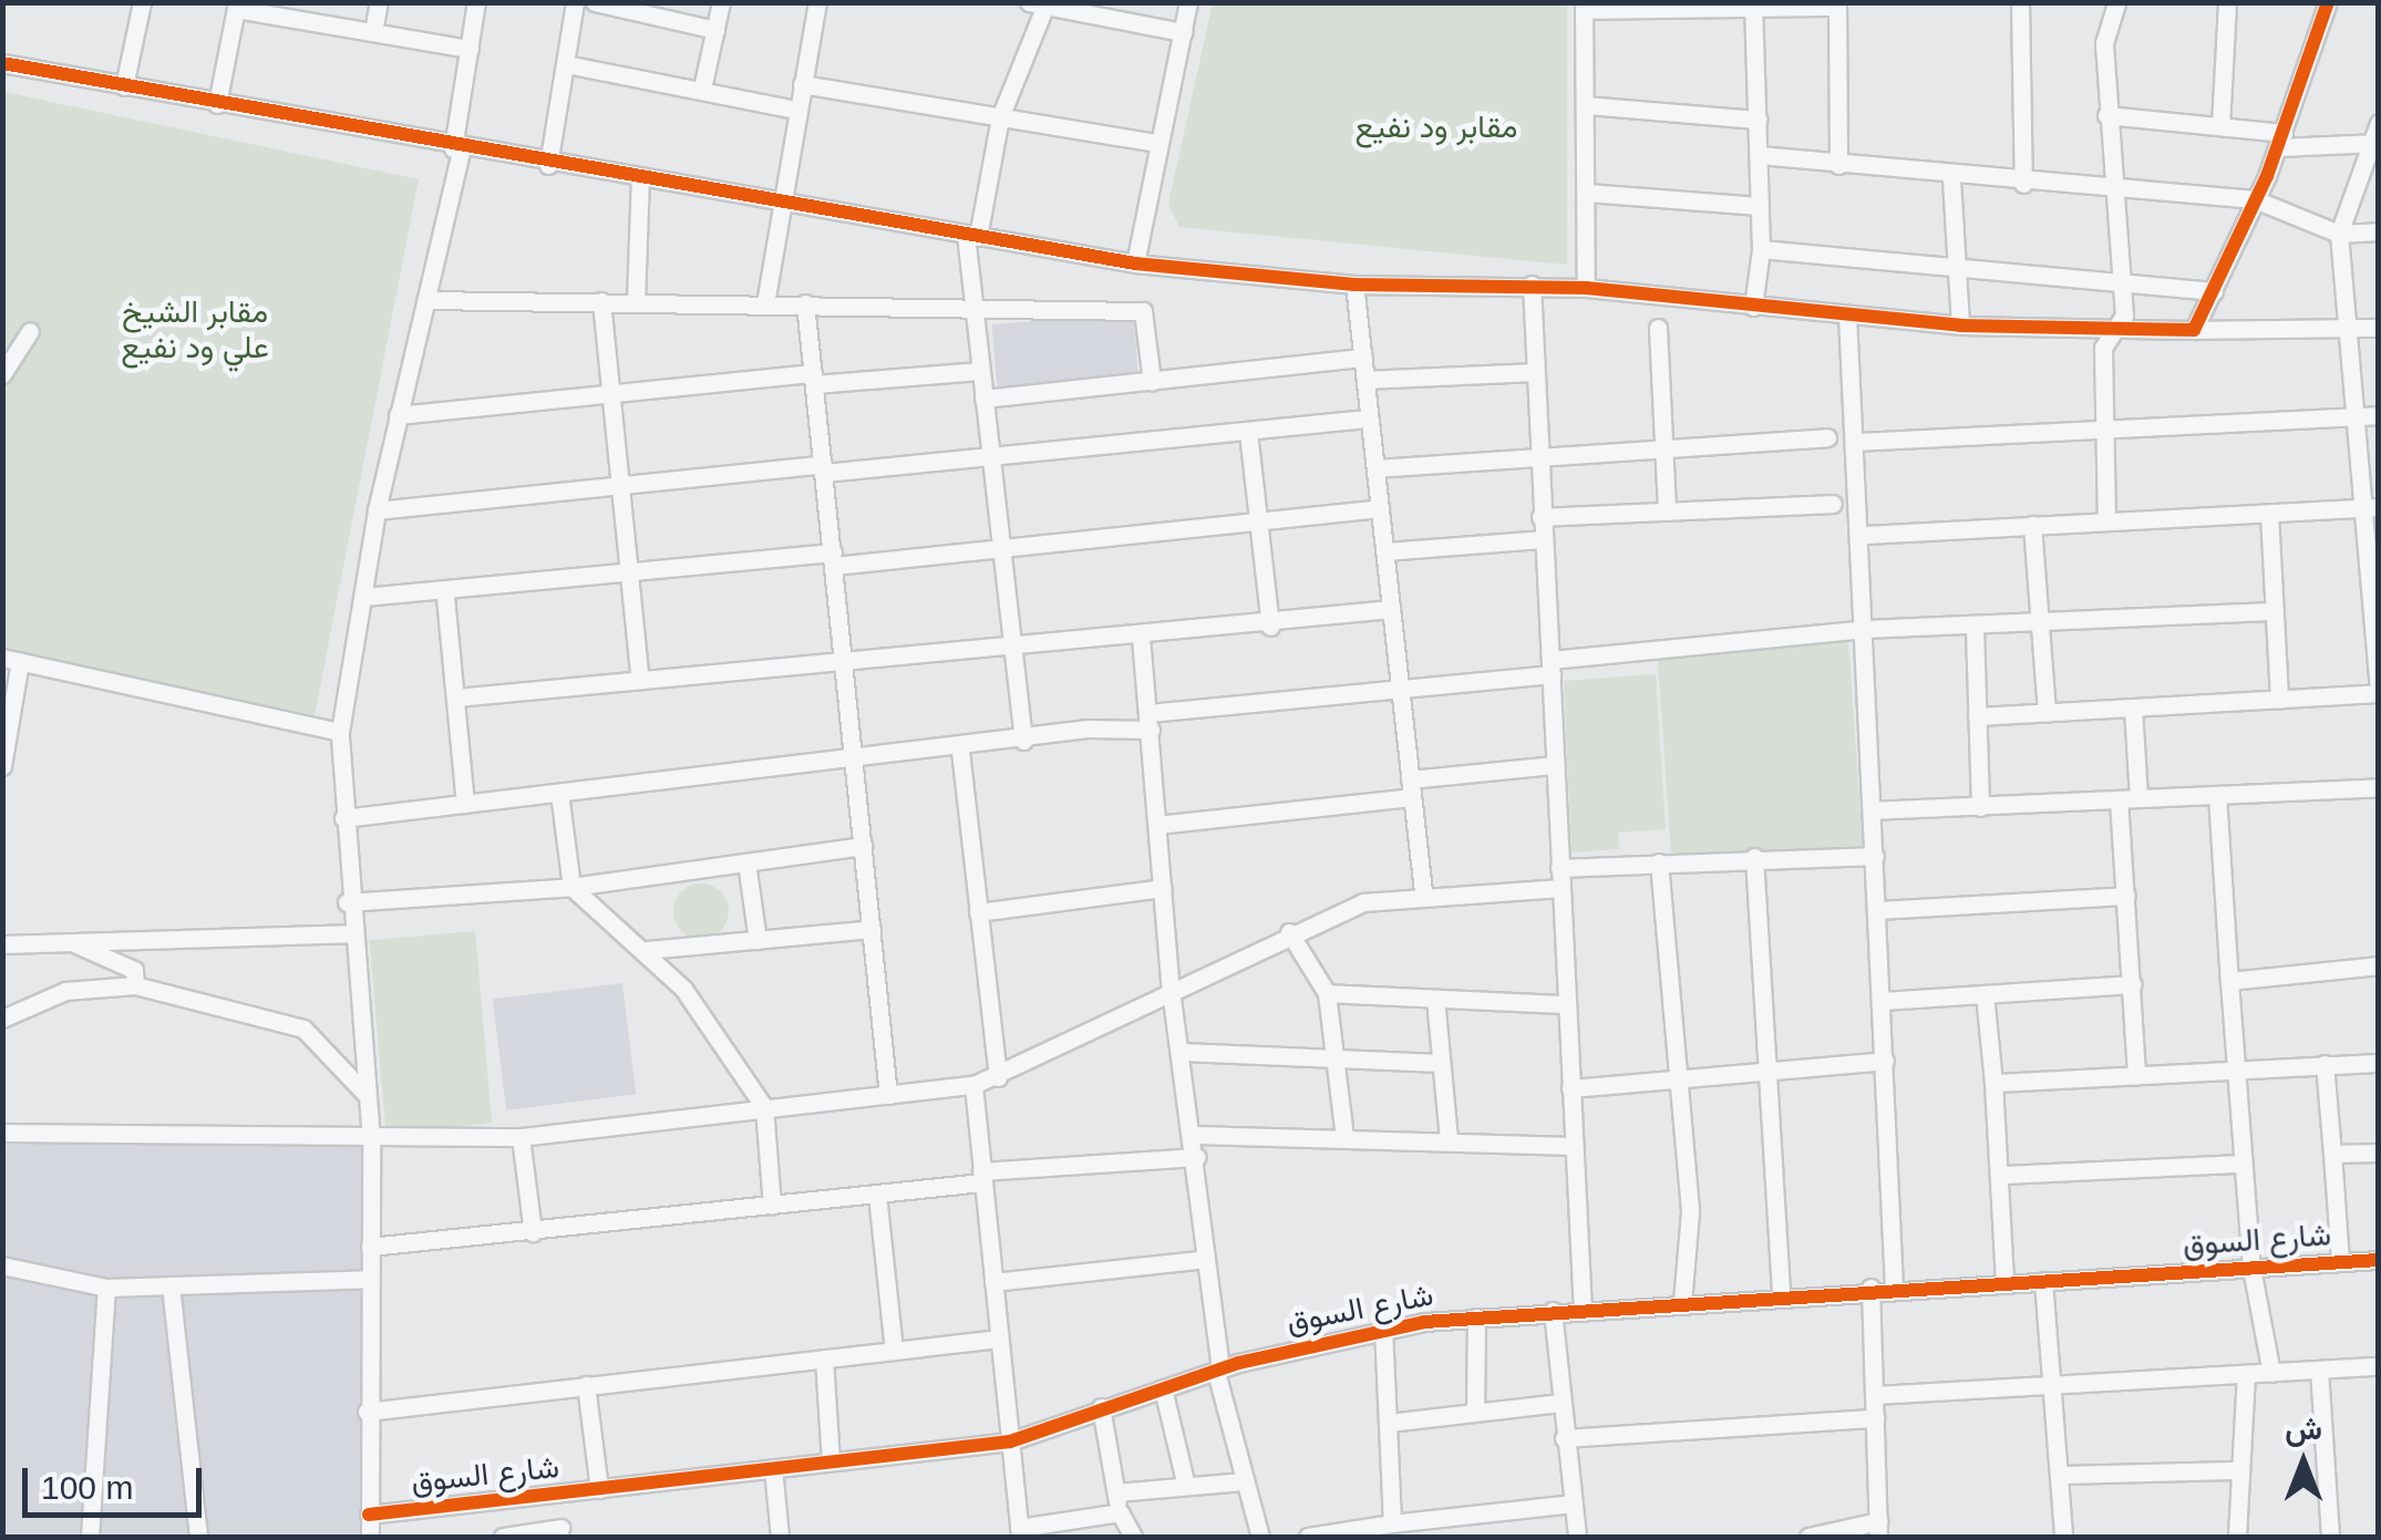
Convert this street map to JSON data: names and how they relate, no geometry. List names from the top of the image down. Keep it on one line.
{"streets":{"street":["شارع السوق"]},"parks":["مقابر ود نفيع","مقابر الشيخ علي ود نفيع"],"scale_bar":"100 m","north":"top"}
